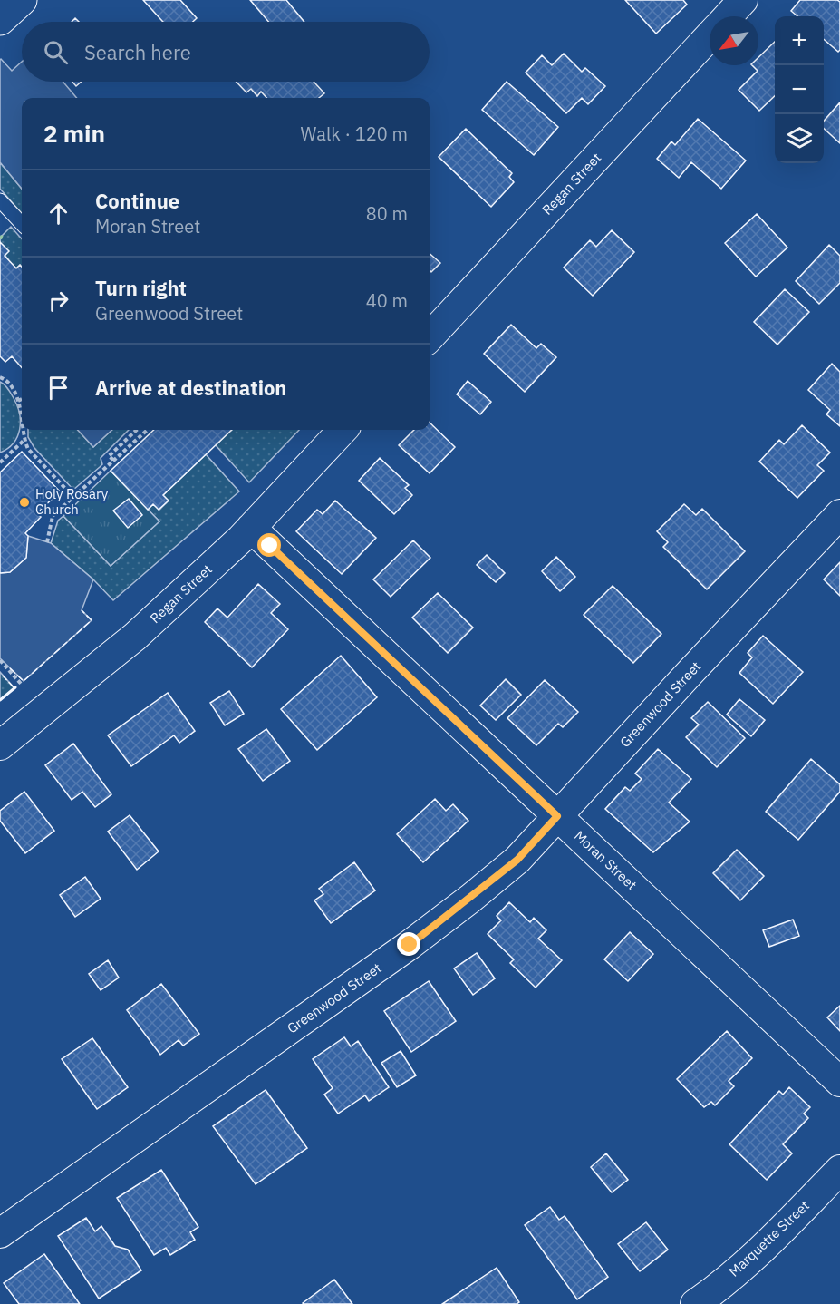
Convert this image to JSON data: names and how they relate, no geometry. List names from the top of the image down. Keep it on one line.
{"streets":{"street":["Regan Street","Greenwood Street","Moran Street","Marquette Street"]},"crossings":[["Regan Street","Moran Street"],["Greenwood Street","Moran Street"]],"places":["Holy Rosary Church"],"north":"bottom left","page":{"map_buttons":["+","−"],"search":"Search here","heading":["2 min","Walk · 120 m"],"list":[["Continue","Moran Street","80 m"],["Turn right","Greenwood Street","40 m"],"Arrive at destination"]}}
